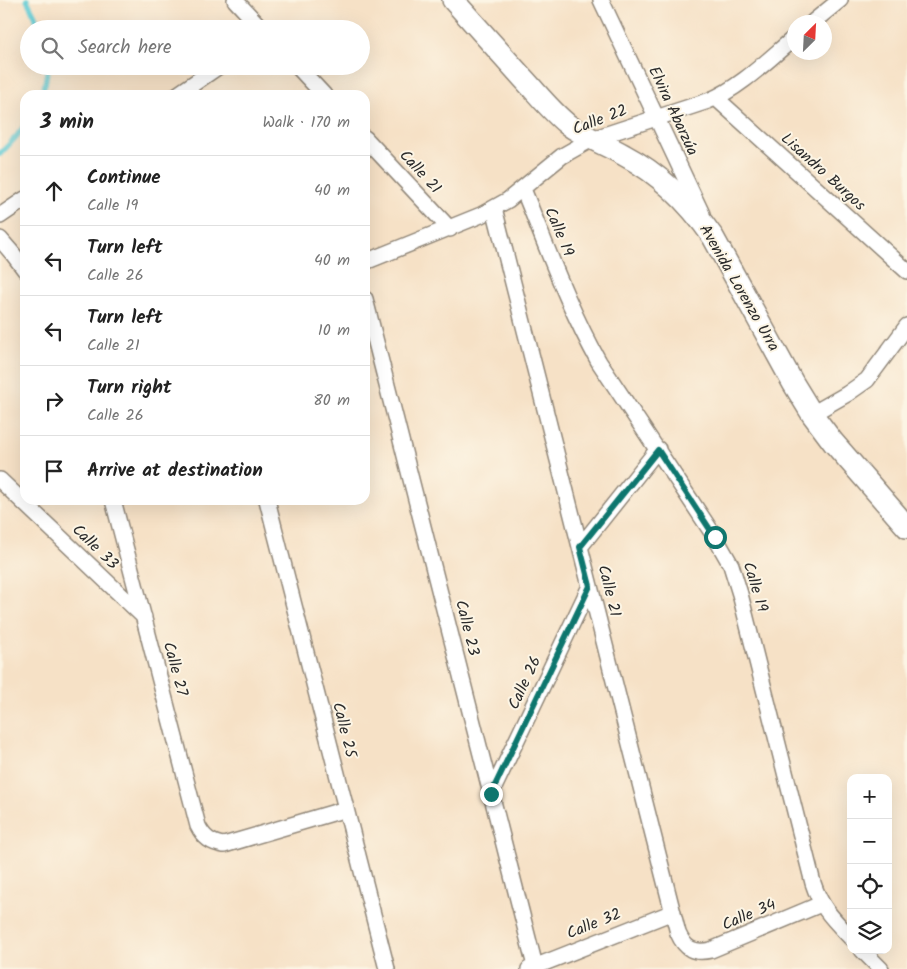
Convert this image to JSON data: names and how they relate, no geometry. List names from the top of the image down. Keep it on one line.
{"streets":{"street":["Elvira Abarzúa","Calle 22","Calle 21","Lisandro Burgos","Calle 19","Avenida Lorenzo Urra","Calle 33","Calle 23","Calle 27","Calle 26","Calle 25","Calle 34","Calle 32"]},"crossings":[["Elvira Abarzúa","Calle 22"],["Elvira Abarzúa","Avenida Lorenzo Urra"],["Calle 22","Calle 21"],["Calle 22","Lisandro Burgos"],["Calle 22","Calle 19"],["Calle 22","Avenida Lorenzo Urra"],["Calle 21","Calle 26"],["Calle 21","Calle 34"],["Calle 21","Calle 32"],["Calle 19","Calle 34"],["Calle 33","Calle 27"],["Calle 23","Calle 26"],["Calle 23","Calle 32"],["Calle 27","Calle 25"]],"north":"top right","page":{"search":"Search here","heading":["3 min","Walk · 170 m"],"list":[["Continue","Calle 19","40 m"],["Turn left","Calle 26","40 m"],["Turn left","Calle 21","10 m"],["Turn right","Calle 26","80 m"],"Arrive at destination"],"map_buttons":["+","−"]}}
